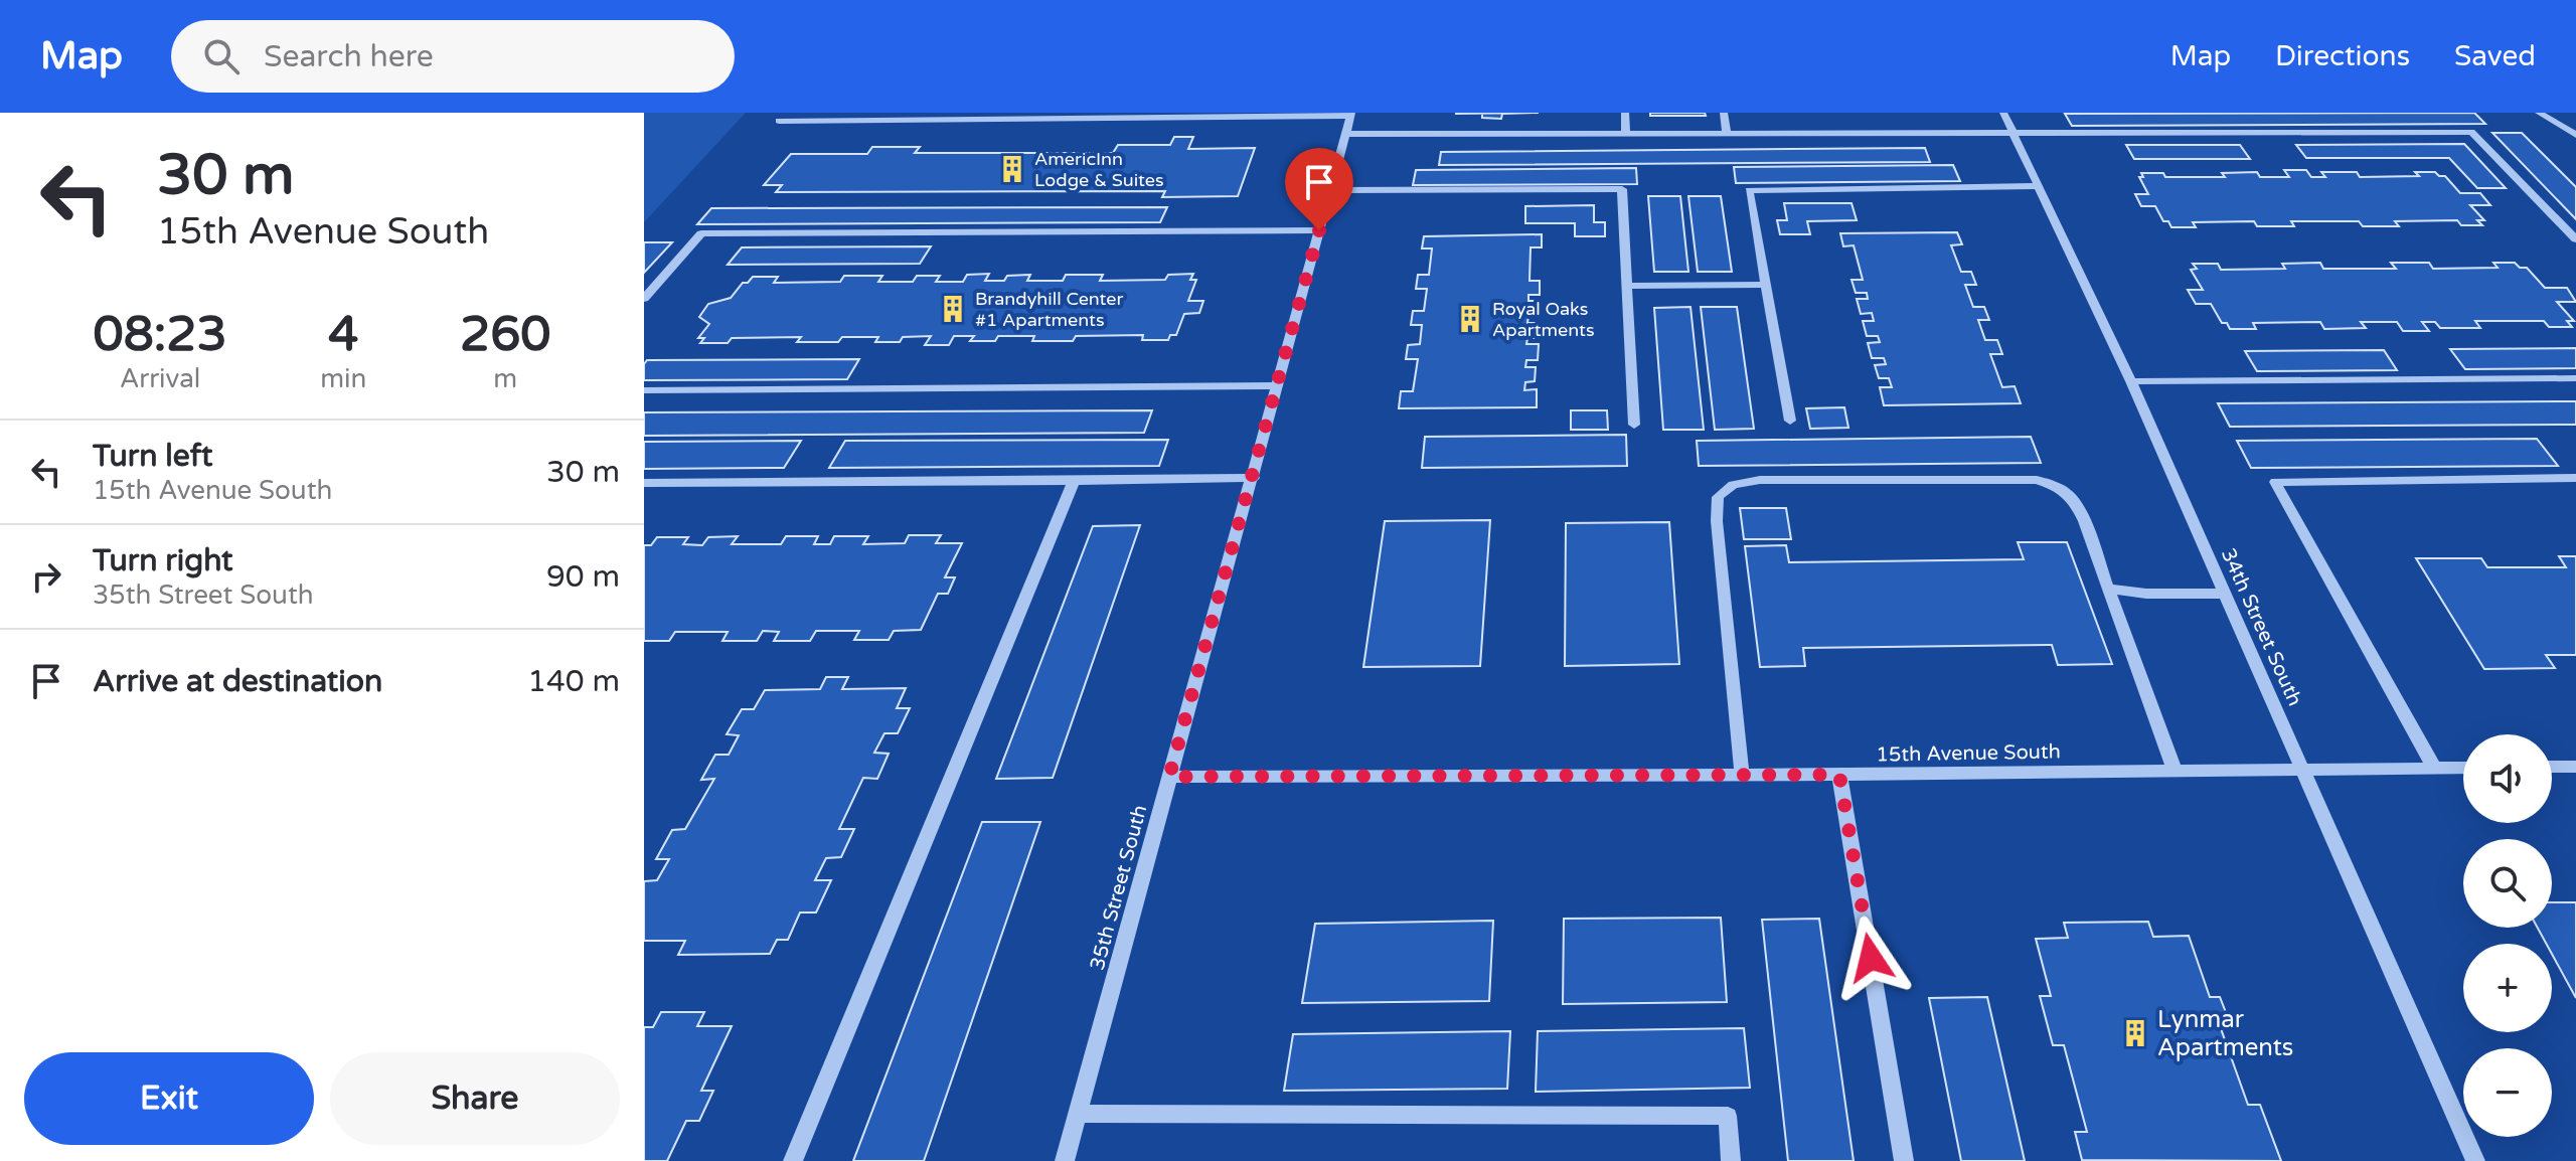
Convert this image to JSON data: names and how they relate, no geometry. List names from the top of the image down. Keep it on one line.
{"streets":{"street":["34th Street South","15th Avenue South","35th Street South"]},"crossings":[["34th Street South","15th Avenue South"],["15th Avenue South","35th Street South"]],"places":{"building":["AmericInn Lodge & Suites","Brandyhill Center #1 Apartments","Royal Oaks Apartments","Lynmar Apartments"]},"page":{"header":"Map","search":"Search here","nav":["Map","Directions","Saved"],"turn":["30 m","15th Avenue South"],"eta":["08:23","Arrival","4","min","260","m"],"list":[{"name":"Turn left","note":"15th Avenue South","value":"30 m"},{"name":"Turn right","note":"35th Street South","value":"90 m"},{"name":"Arrive at destination","value":"140 m"}],"map_buttons":["+","−"],"buttons":["Exit","Share"]}}
